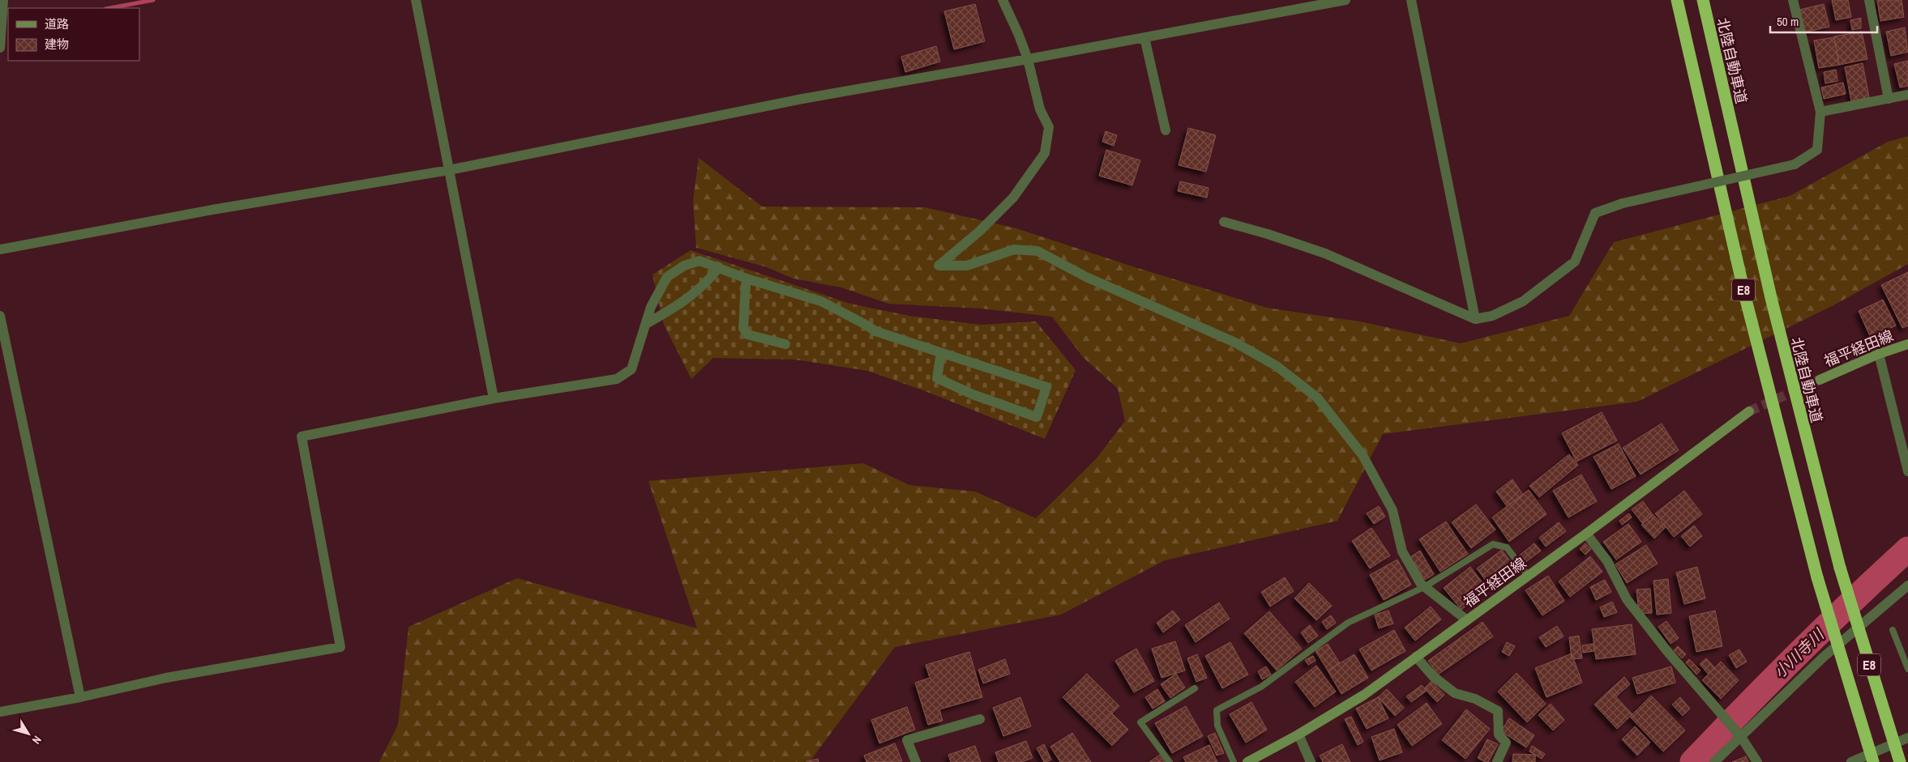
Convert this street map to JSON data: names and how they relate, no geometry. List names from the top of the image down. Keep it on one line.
{"streets":{"highway":["北陸自動車道","E8"],"main road":["福平経田線"]},"water":["小川寺川"],"legend":["道路","建物"],"scale_bar":"50 m","north":"bottom right"}
